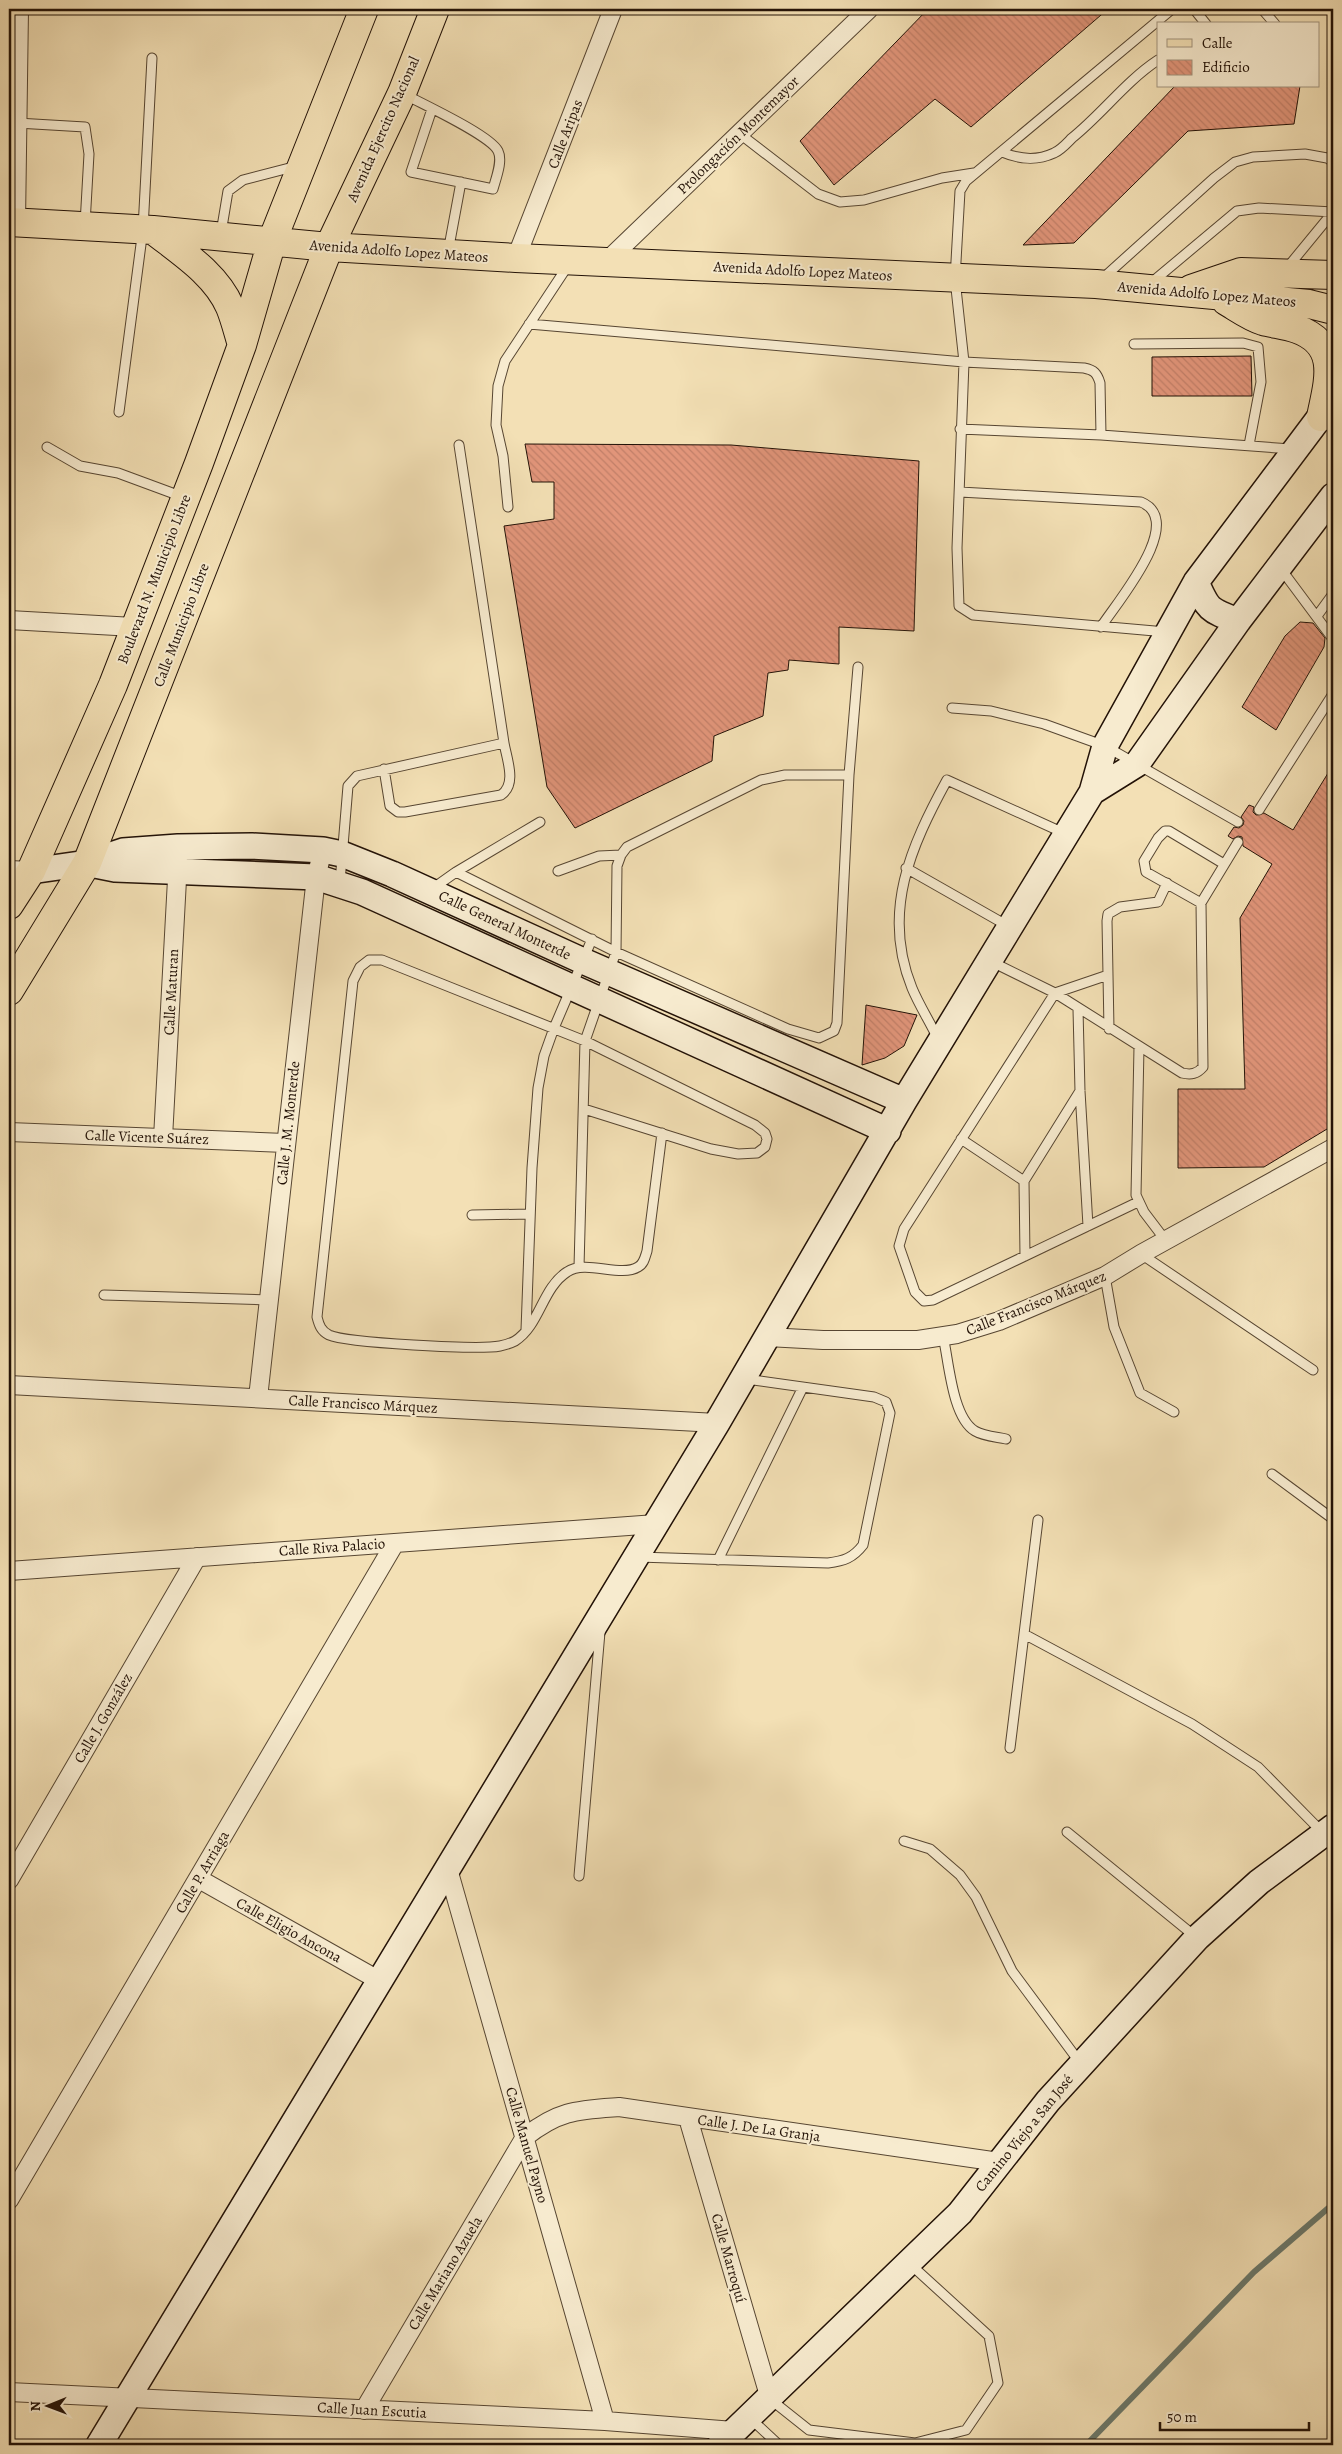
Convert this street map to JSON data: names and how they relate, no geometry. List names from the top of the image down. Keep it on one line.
{"streets":{"main road":["Avenida Ejercito Nacional","Avenida Adolfo Lopez Mateos","Boulevard N. Municipio Libre","Calle Municipio Libre","Calle General Monterde","Camino Viejo a San José"],"street":["Calle Aripas","Prolongación Montemayor","Calle Maturan","Calle J. M. Monterde","Calle Vicente Suárez","Calle Francisco Márquez","Calle Riva Palacio","Calle J. González","Calle P. Arriaga","Calle Eligio Ancona","Calle J. De La Granja","Calle Manuel Payno","Calle Marroquí","Calle Mariano Azuela","Calle Juan Escutia"]},"crossings":[["Avenida Ejercito Nacional","Avenida Adolfo Lopez Mateos"],["Avenida Ejercito Nacional","Calle Municipio Libre"],["Calle Aripas","Avenida Adolfo Lopez Mateos"],["Prolongación Montemayor","Avenida Adolfo Lopez Mateos"],["Avenida Adolfo Lopez Mateos","Boulevard N. Municipio Libre"],["Avenida Adolfo Lopez Mateos","Calle Municipio Libre"],["Boulevard N. Municipio Libre","Calle General Monterde"],["Calle Municipio Libre","Calle General Monterde"],["Calle General Monterde","Calle Maturan"],["Calle General Monterde","Calle J. M. Monterde"],["Calle Maturan","Calle Vicente Suárez"],["Calle J. M. Monterde","Calle Vicente Suárez"],["Calle J. M. Monterde","Calle Francisco Márquez"],["Calle Riva Palacio","Calle J. González"],["Calle Riva Palacio","Calle P. Arriaga"],["Calle P. Arriaga","Calle Eligio Ancona"],["Calle J. De La Granja","Camino Viejo a San José"],["Calle J. De La Granja","Calle Manuel Payno"],["Calle J. De La Granja","Calle Marroquí"],["Calle J. De La Granja","Calle Mariano Azuela"],["Camino Viejo a San José","Calle Marroquí"],["Camino Viejo a San José","Calle Juan Escutia"],["Calle Manuel Payno","Calle Mariano Azuela"],["Calle Manuel Payno","Calle Juan Escutia"],["Calle Mariano Azuela","Calle Juan Escutia"]],"legend":["Calle","Edificio"],"scale_bar":"50 m","north":"left"}
